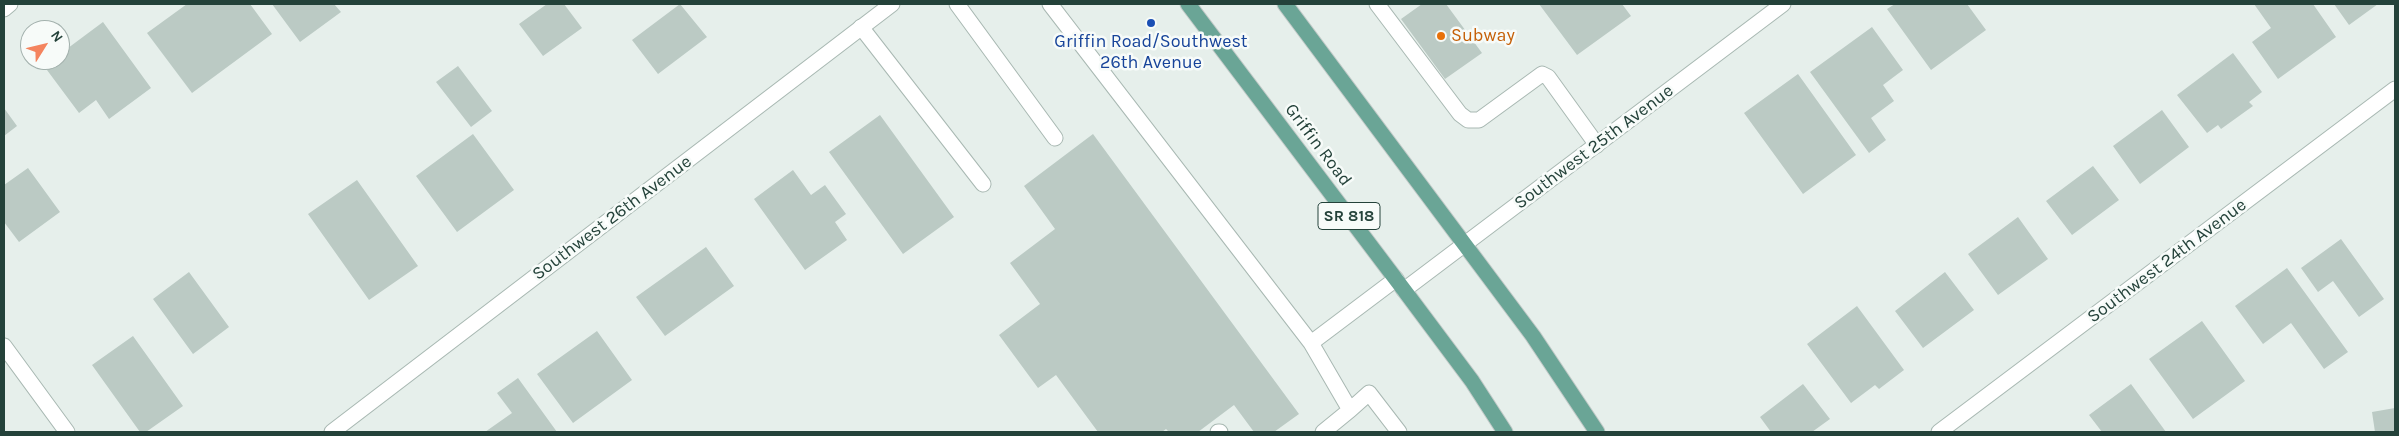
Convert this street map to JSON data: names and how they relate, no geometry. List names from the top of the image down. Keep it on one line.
{"streets":{"main road":["Griffin Road","SR 818"],"street":["Southwest 25th Avenue","Southwest 26th Avenue","Southwest 24th Avenue"]},"crossings":[["Griffin Road","Southwest 25th Avenue"]],"places":["Griffin Road/Southwest 26th Avenue","Subway"],"north":"top right"}
